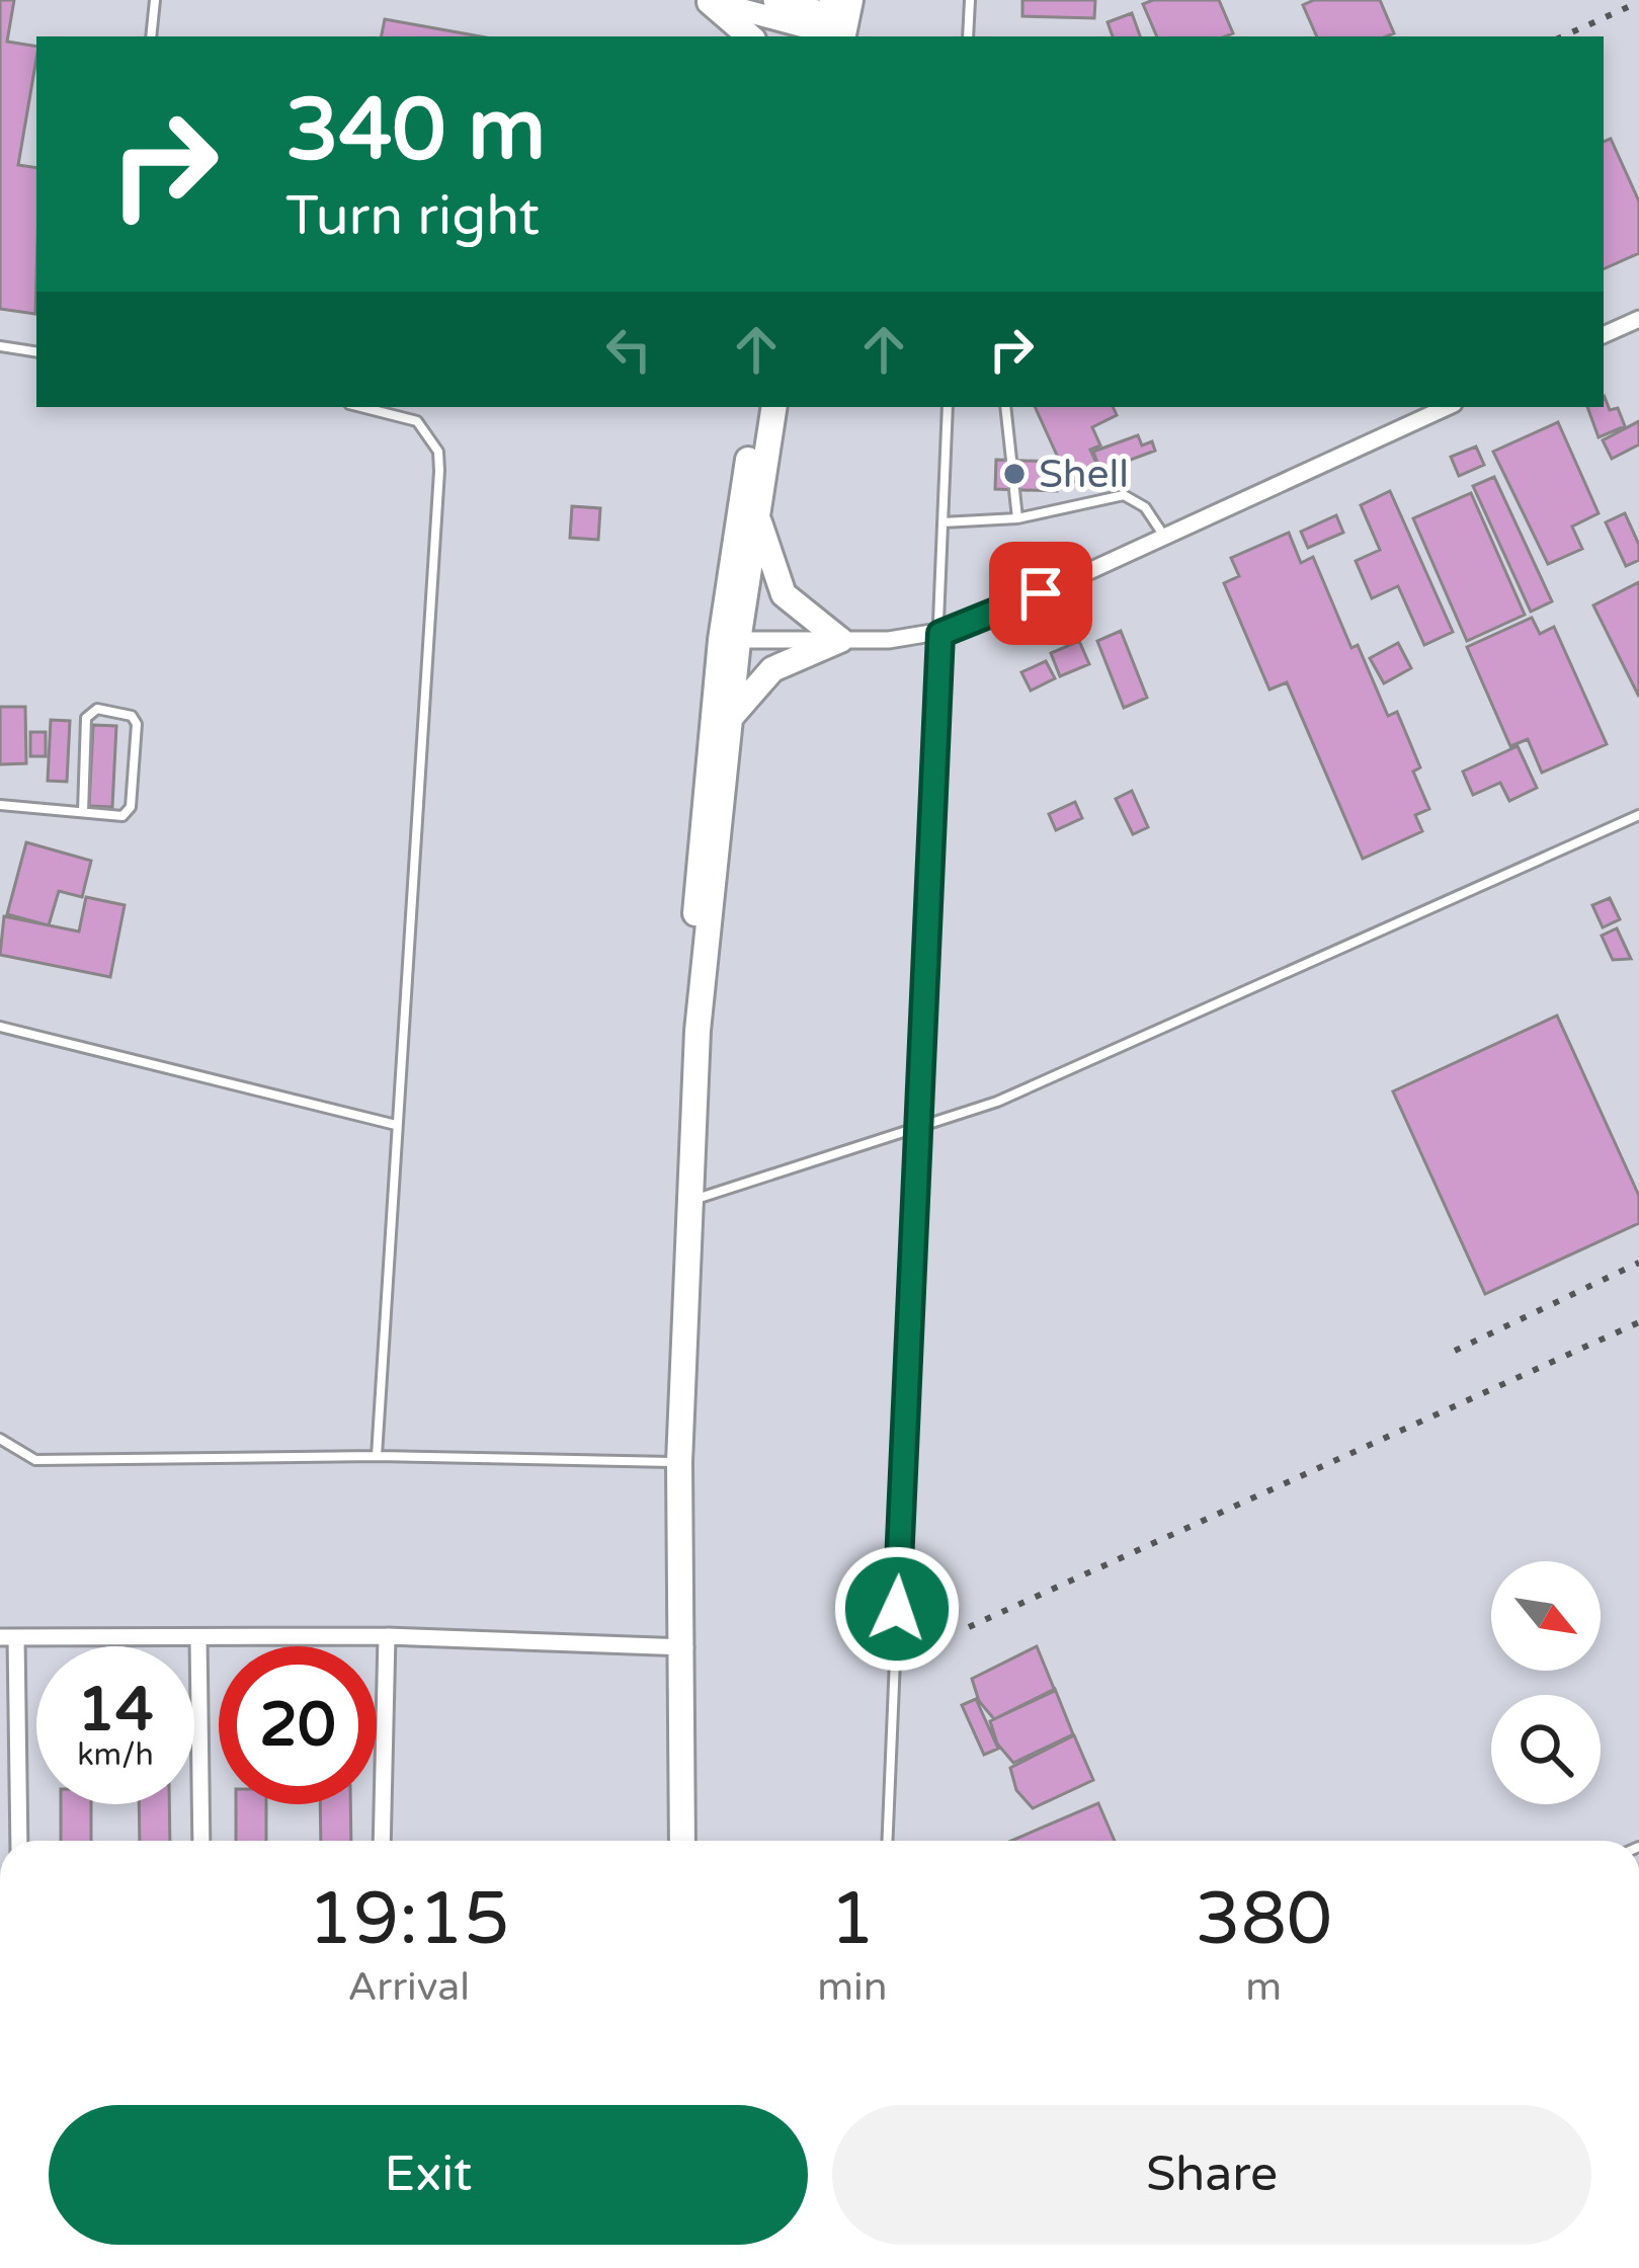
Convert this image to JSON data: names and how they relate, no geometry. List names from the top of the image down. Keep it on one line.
{"places":["Shell"],"north":"bottom right","page":{"turn":["340 m","Turn right"],"speed":"14 km/h","limit":"20","eta":["19:15","Arrival","1","min","380","m"],"buttons":["Exit","Share"]}}
